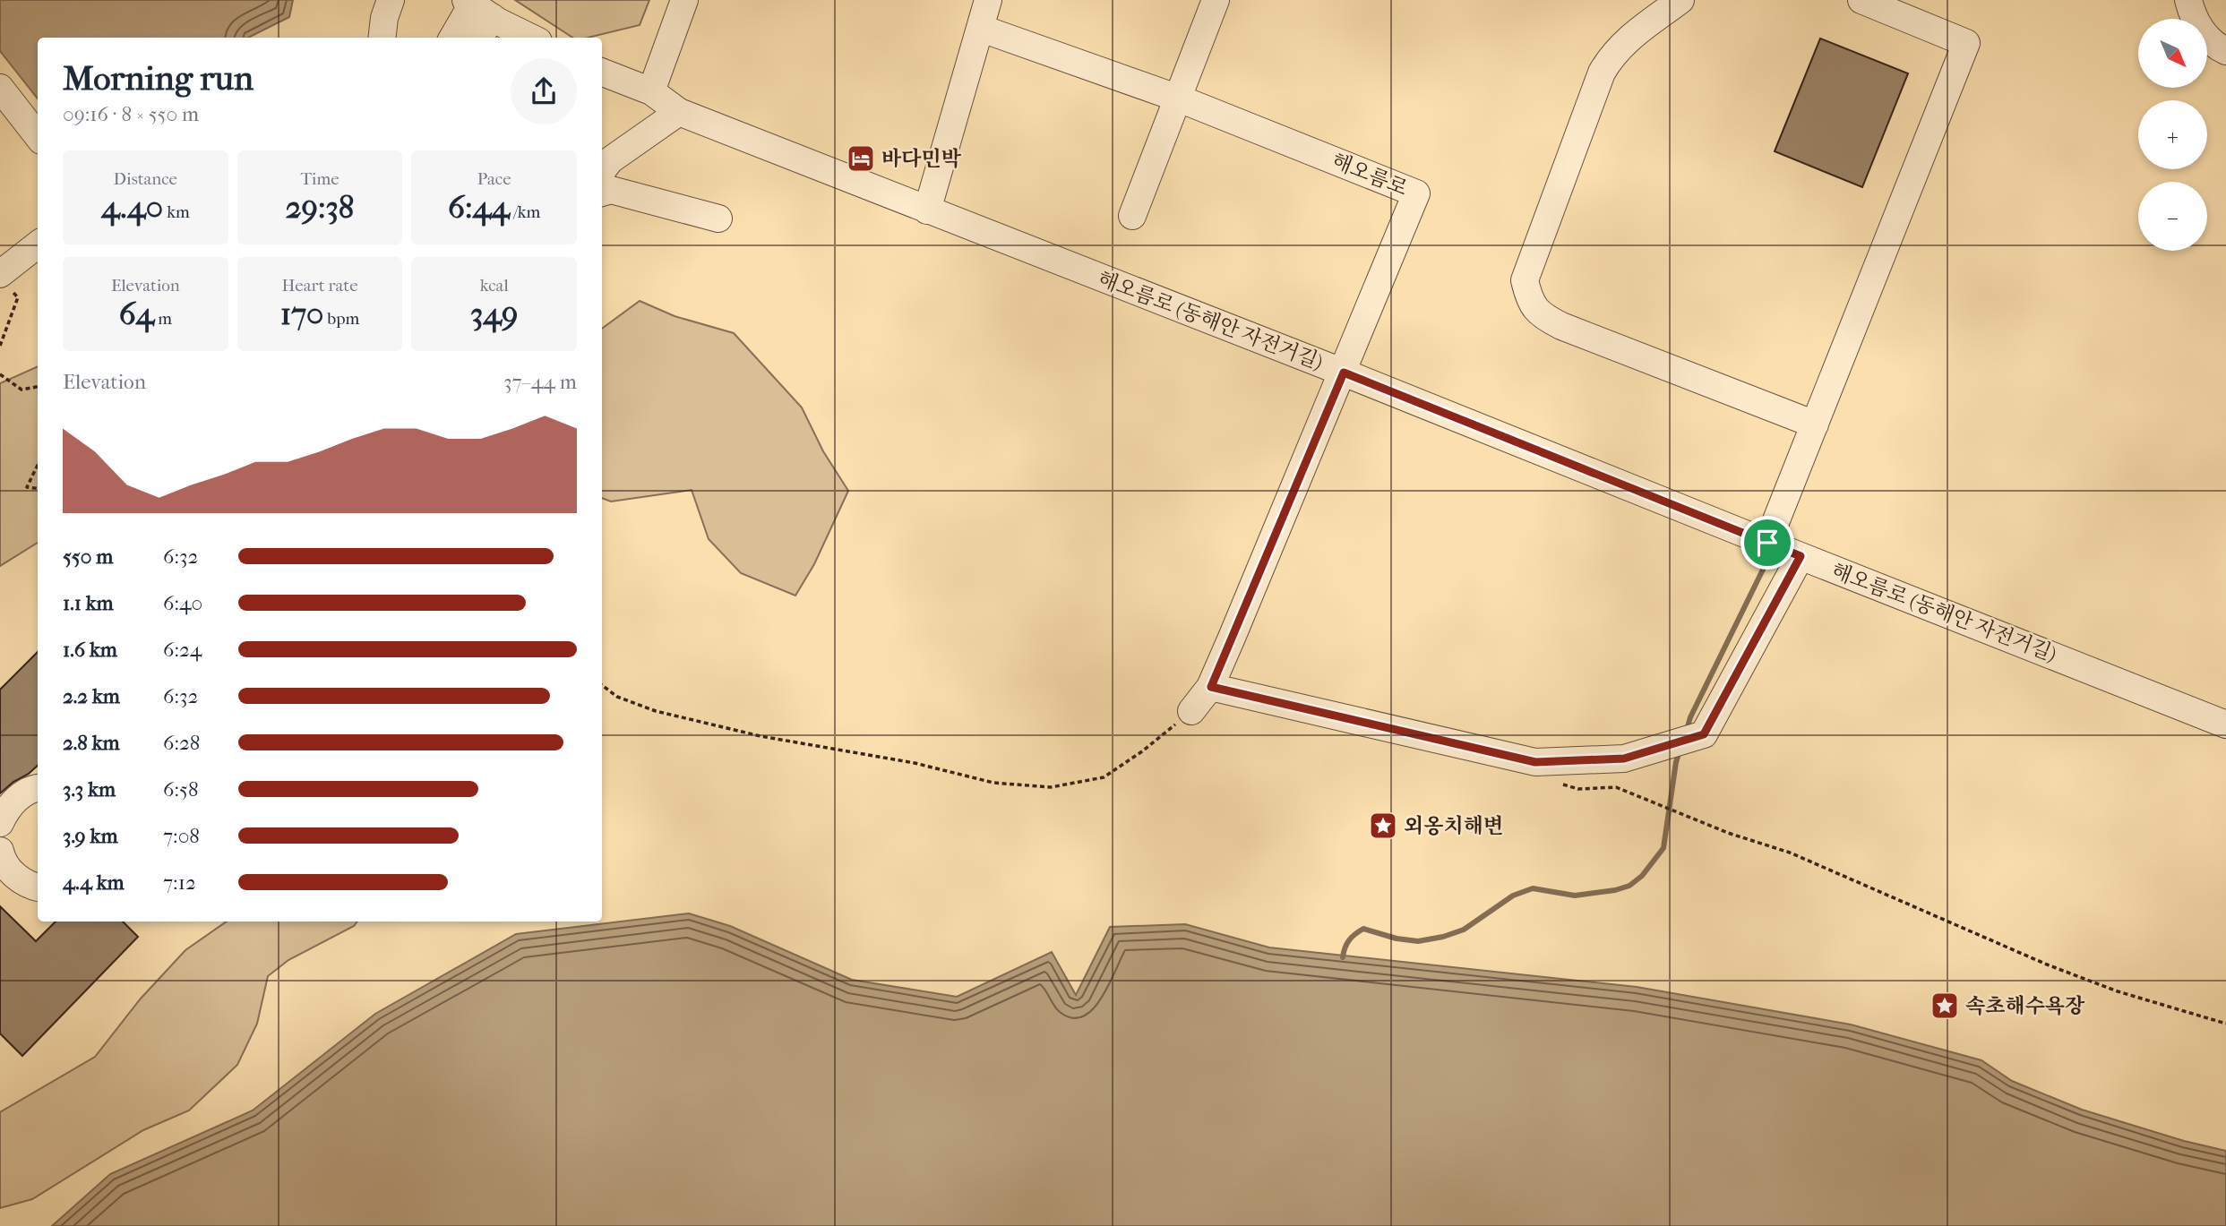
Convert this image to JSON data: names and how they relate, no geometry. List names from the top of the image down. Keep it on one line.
{"streets":{"street":["해오름로","해오름로 (동해안 자전거길)"]},"crossings":[["해오름로","해오름로 (동해안 자전거길)"]],"places":{"hotel":["바다민박"],"place":["외옹치해변","속초해수욕장"]},"north":"bottom right","page":{"map_buttons":["+","−"],"heading":["Morning run","09:16 · 8 × 550 m"],"stats":[["Distance","4.40 km"],["Time","29:38"],["Pace","6:44 /km"],["Elevation","64 m"],["Heart rate","170 bpm"],["kcal","349"]],"chart":["Elevation","37–44 m"],"list":[{"name":"550 m","note":"6:32"},{"name":"1.1 km","note":"6:40"},{"name":"1.6 km","note":"6:24"},{"name":"2.2 km","note":"6:32"},{"name":"2.8 km","note":"6:28"},{"name":"3.3 km","note":"6:58"},{"name":"3.9 km","note":"7:08"},{"name":"4.4 km","note":"7:12"}]}}
